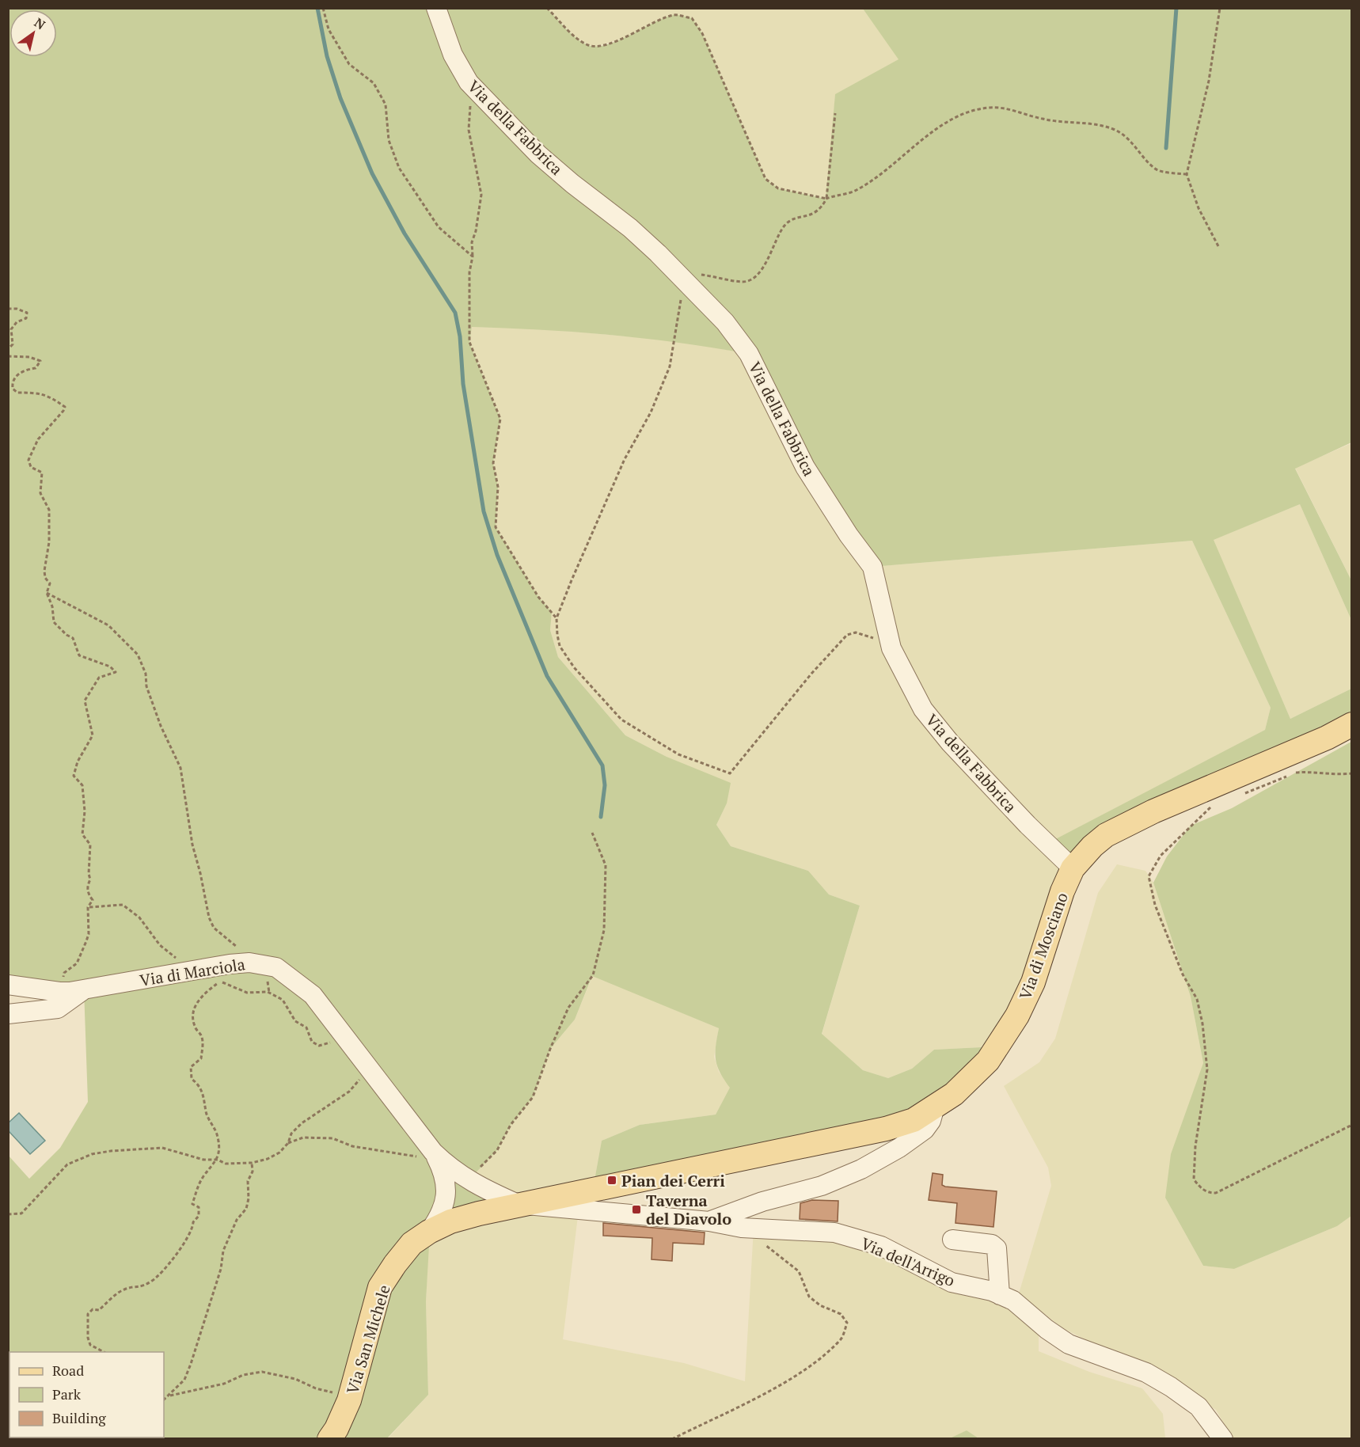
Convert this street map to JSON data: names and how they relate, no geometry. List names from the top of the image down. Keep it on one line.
{"streets":{"main road":["Via di Mosciano","Via San Michele"],"street":["Via della Fabbrica","Via di Marciola","Via dell'Arrigo"]},"crossings":[["Via della Fabbrica","Via di Mosciano"],["Via di Mosciano","Via di Marciola"],["Via di Mosciano","Via dell'Arrigo"],["Via di Mosciano","Via San Michele"],["Via di Marciola","Via dell'Arrigo"],["Via di Marciola","Via San Michele"],["Via dell'Arrigo","Via San Michele"]],"places":{"transit":["Pian dei Cerri","Taverna del Diavolo"]},"legend":["Road","Park","Building"],"north":"top right"}
